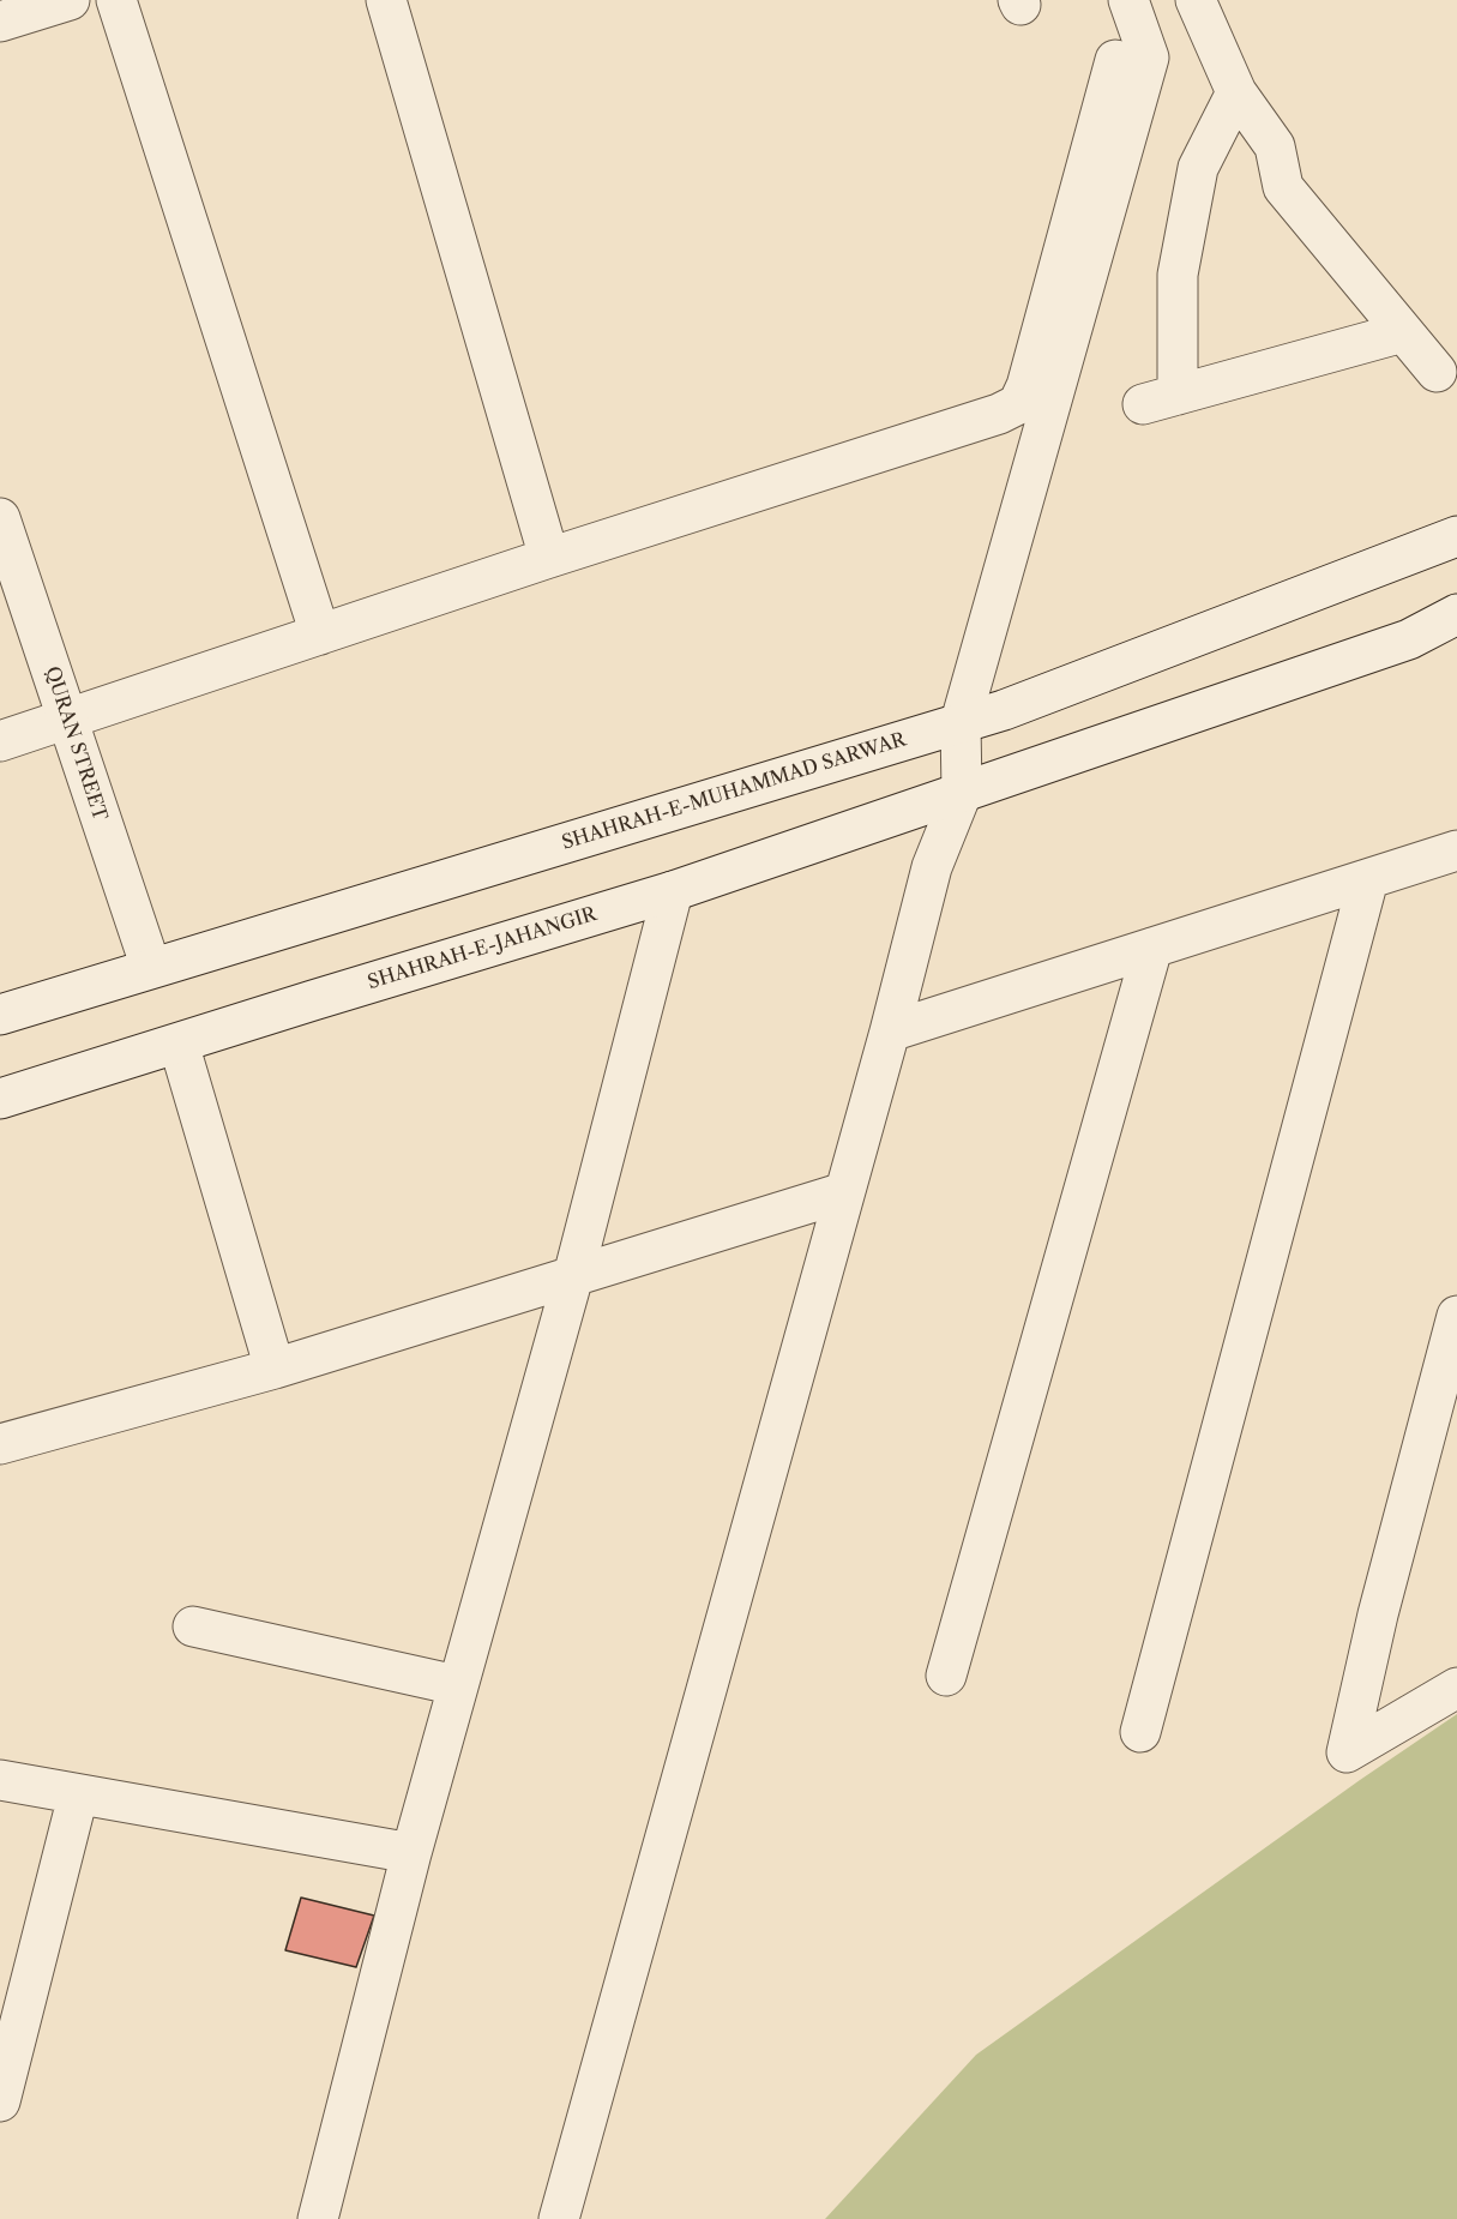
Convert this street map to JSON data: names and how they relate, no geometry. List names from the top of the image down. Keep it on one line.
{"streets":{"street":["QURAN STREET","SHAHRAH-E-MUHAMMAD SARWAR","SHAHRAH-E-JAHANGIR"]},"crossings":[["QURAN STREET","SHAHRAH-E-MUHAMMAD SARWAR"]]}
